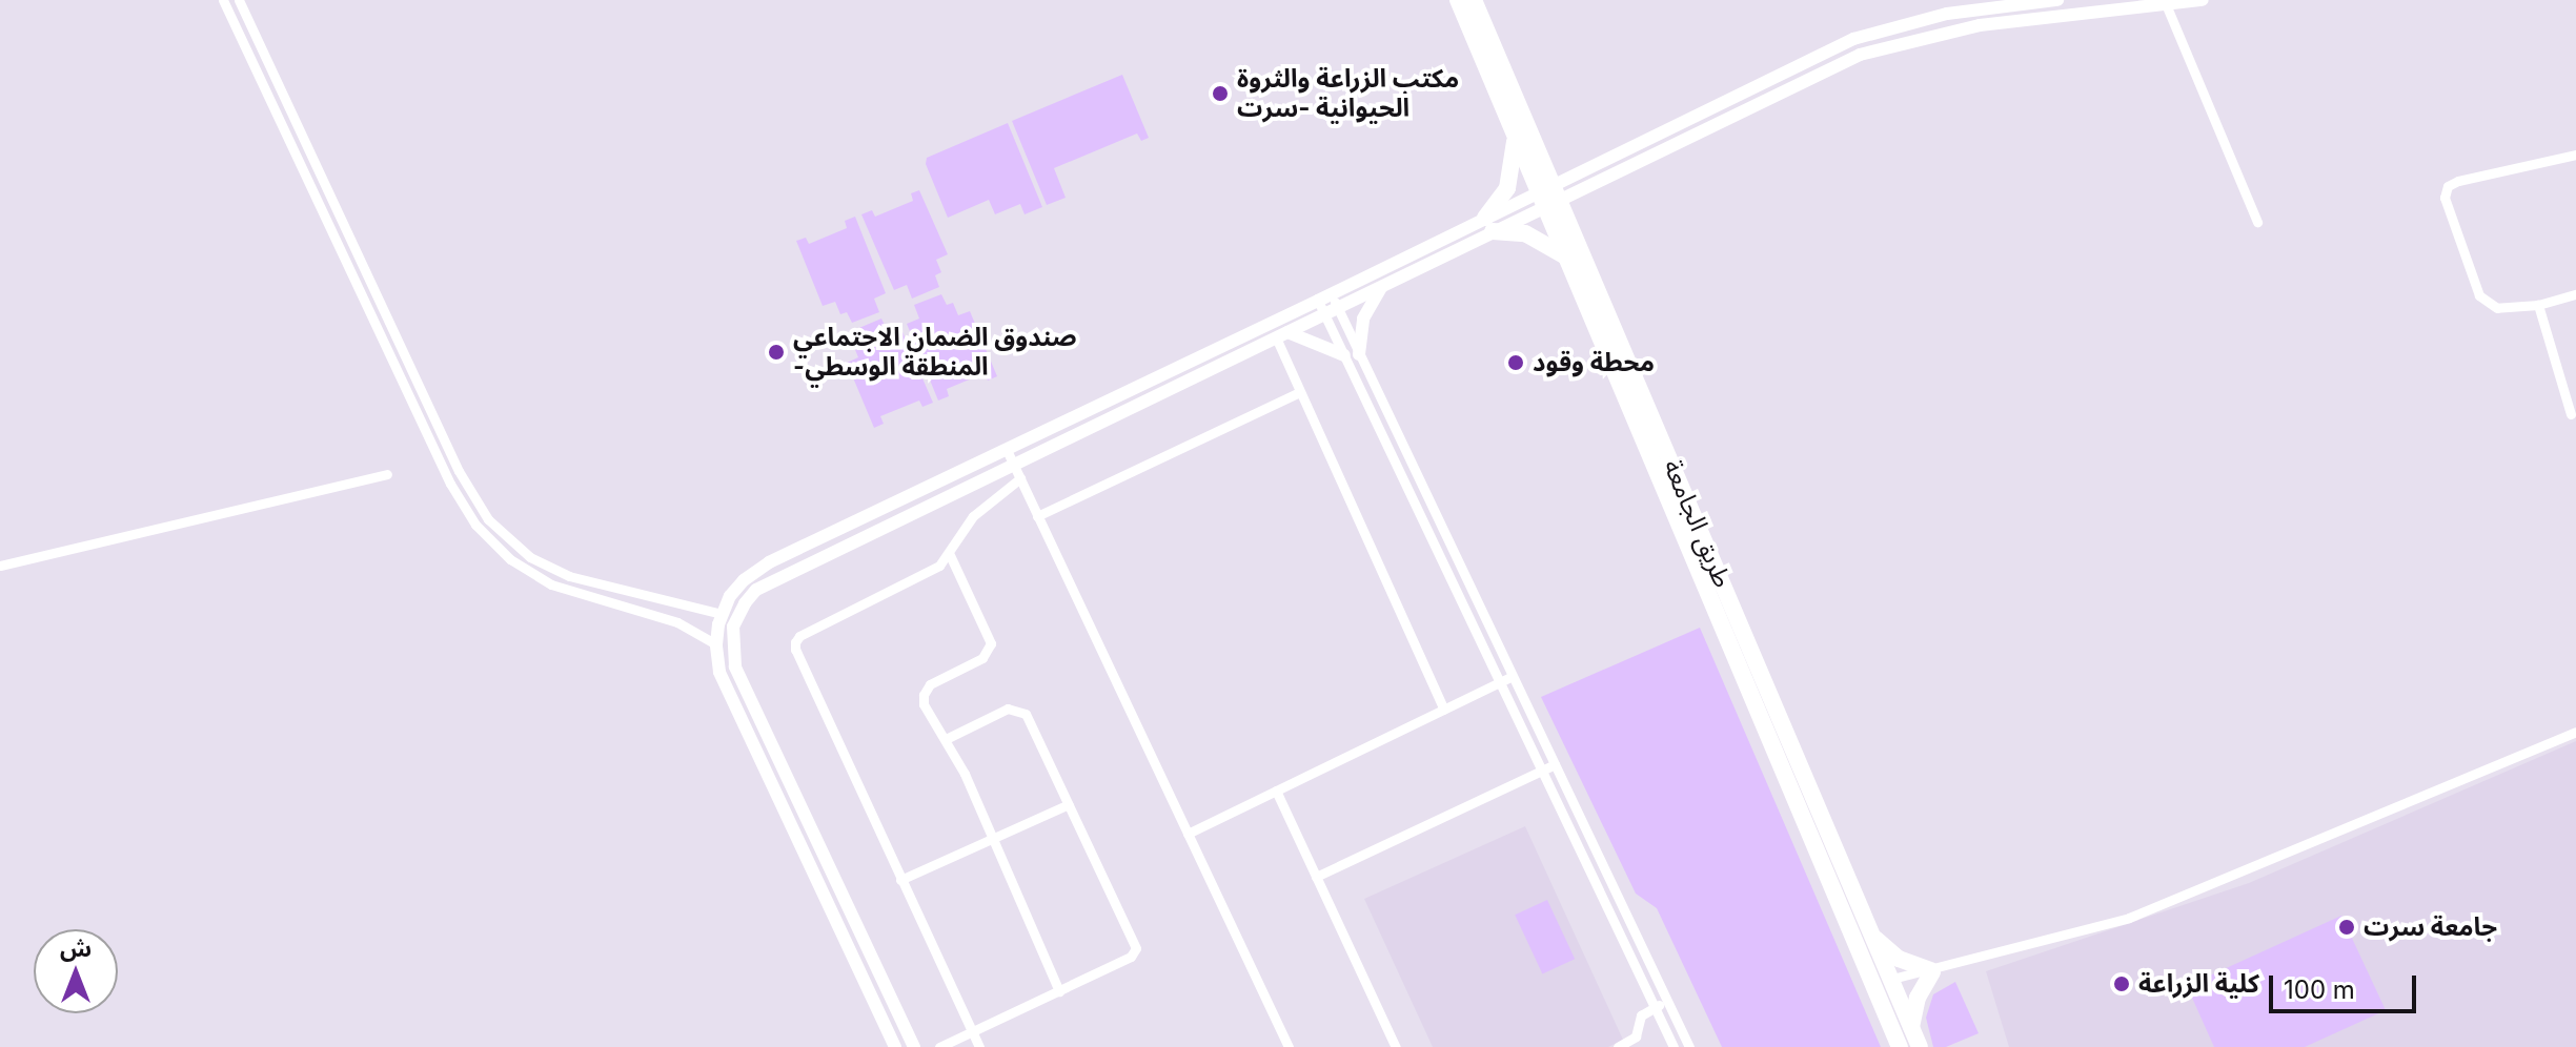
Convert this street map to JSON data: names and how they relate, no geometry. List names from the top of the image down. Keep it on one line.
{"streets":{"highway":["طريق الجامعة"]},"places":["مكتب الزراعة والثروة الحيوانية -سرت","صندوق الضمان الاجتماعي -المنطقة الوسطي","محطة وقود","جامعة سرت","كلية الزراعة"],"scale_bar":"100 m","north":"top"}
